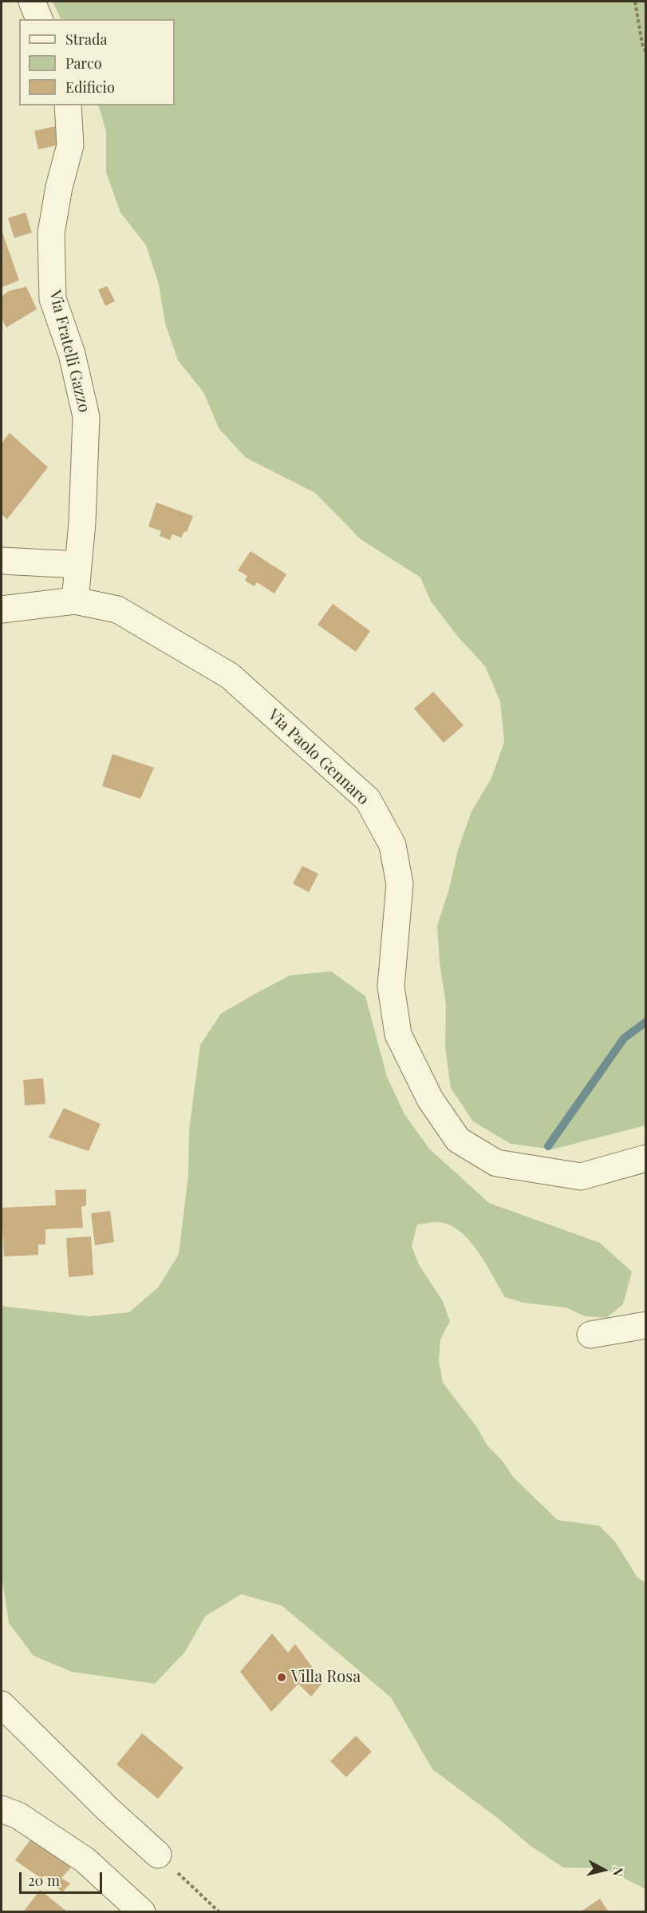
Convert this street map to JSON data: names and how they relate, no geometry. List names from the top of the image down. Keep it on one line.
{"streets":{"street":["Via Fratelli Gazzo","Via Paolo Gennaro"]},"crossings":[["Via Fratelli Gazzo","Via Paolo Gennaro"]],"places":["Villa Rosa"],"legend":["Strada","Parco","Edificio"],"scale_bar":"20 m","north":"right"}
